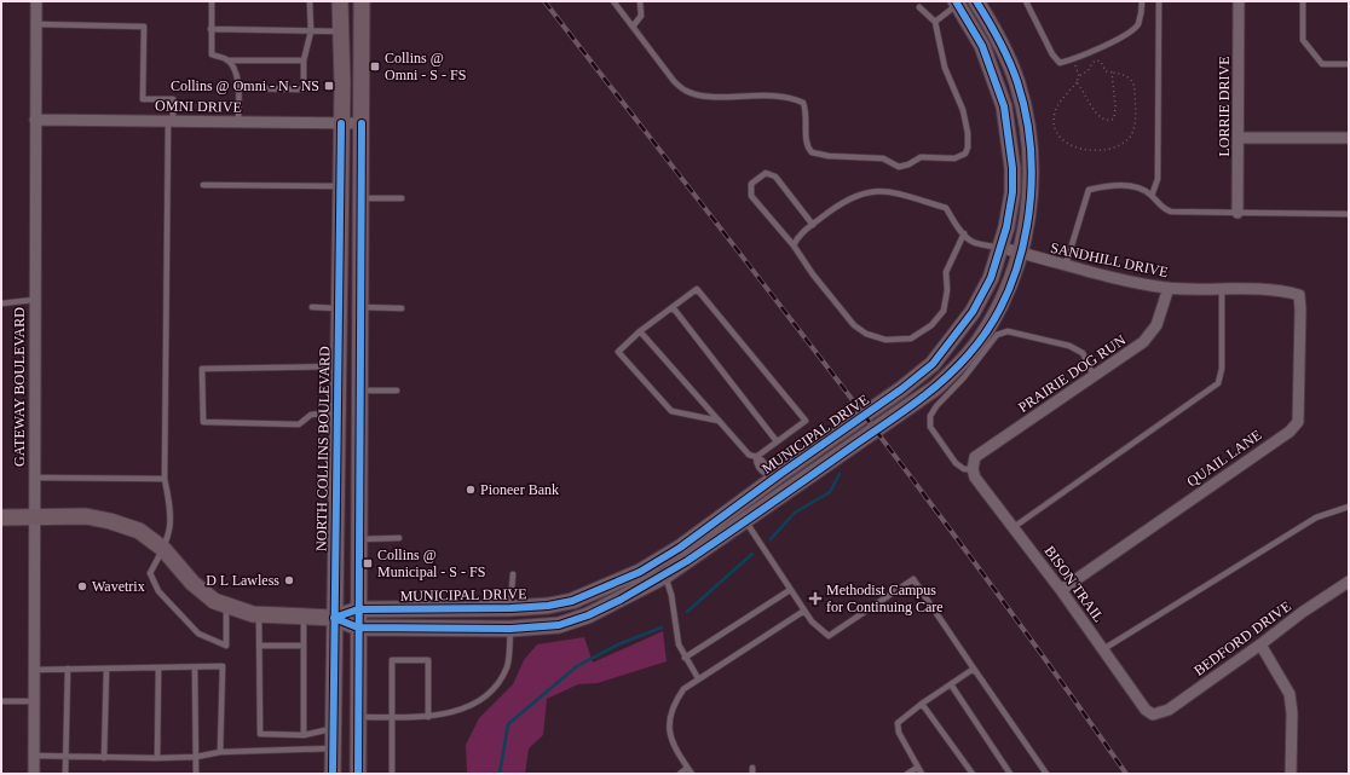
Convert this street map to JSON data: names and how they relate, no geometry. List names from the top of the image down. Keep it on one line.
{"streets":{"street":["OMNI DRIVE","LORRIE DRIVE","SANDHILL DRIVE","PRAIRIE DOG RUN","GATEWAY BOULEVARD","MUNICIPAL DRIVE","NORTH COLLINS BOULEVARD","QUAIL LANE","BISON TRAIL","BEDFORD DRIVE"]},"crossings":[["OMNI DRIVE","GATEWAY BOULEVARD"],["OMNI DRIVE","NORTH COLLINS BOULEVARD"],["SANDHILL DRIVE","PRAIRIE DOG RUN"],["SANDHILL DRIVE","MUNICIPAL DRIVE"],["SANDHILL DRIVE","QUAIL LANE"],["PRAIRIE DOG RUN","BISON TRAIL"],["GATEWAY BOULEVARD","MUNICIPAL DRIVE"],["MUNICIPAL DRIVE","NORTH COLLINS BOULEVARD"],["QUAIL LANE","BISON TRAIL"],["BISON TRAIL","BEDFORD DRIVE"]],"places":{"transit":["Collins @ Omni - S - FS","Collins @ Omni - N - NS","Collins @ Municipal - S - FS"],"other":["Pioneer Bank","D L Lawless","Wavetrix"],"health":["Methodist Campus for Continuing Care"]}}
